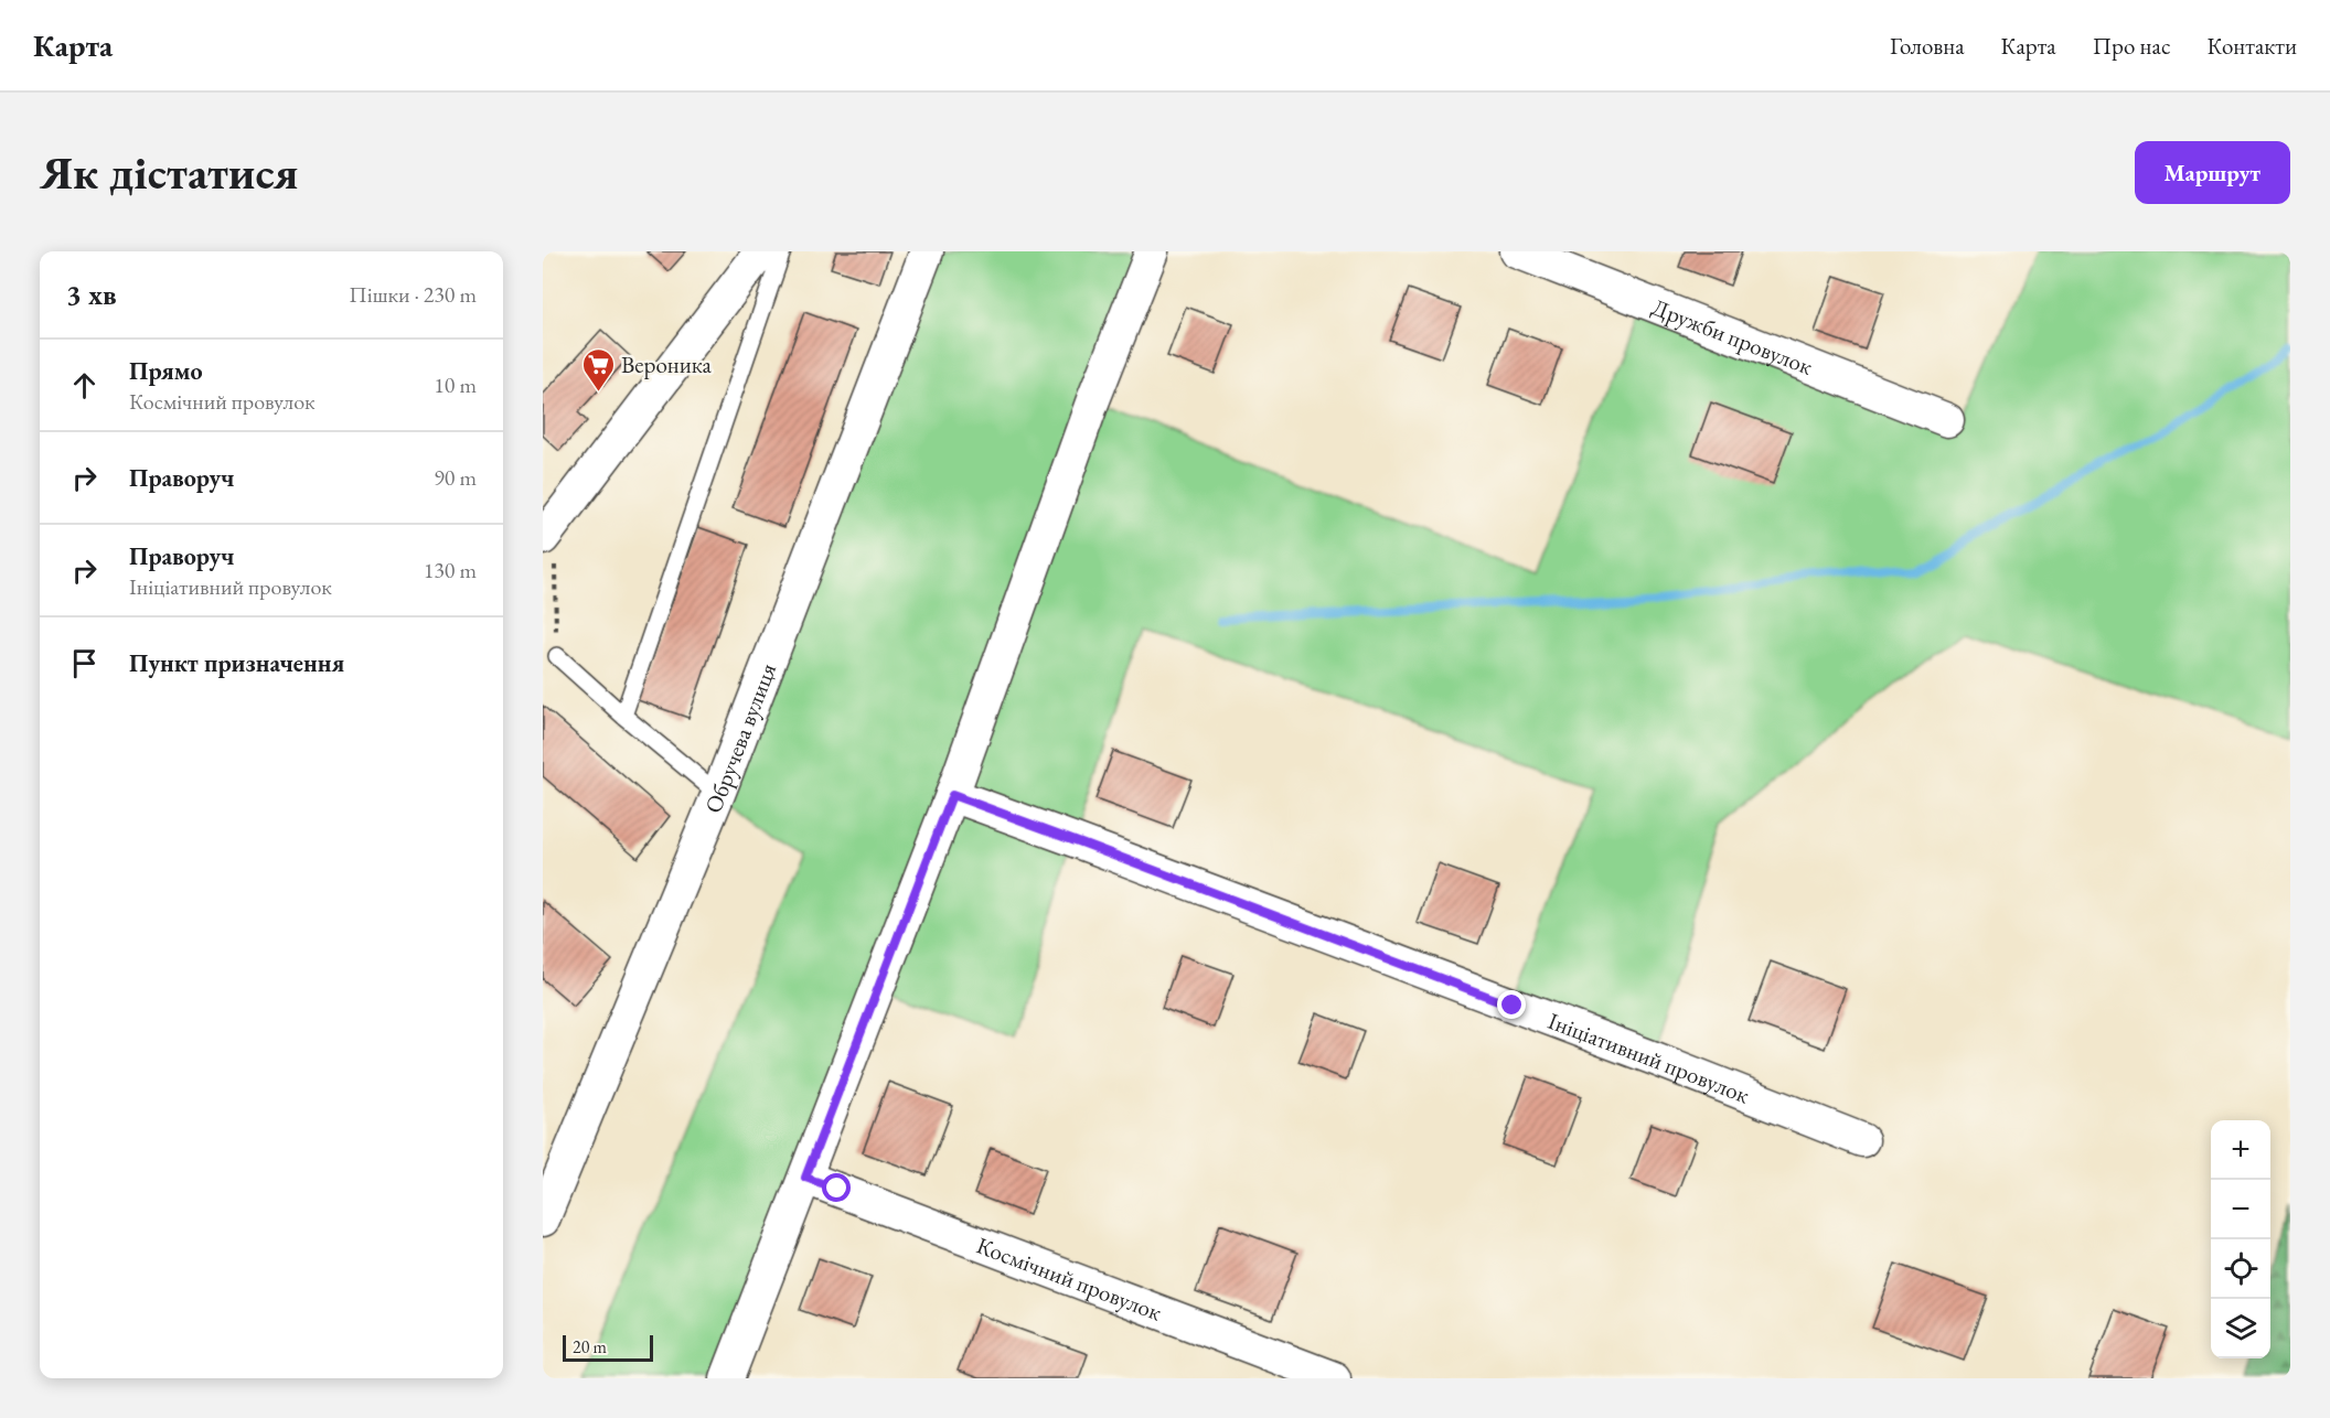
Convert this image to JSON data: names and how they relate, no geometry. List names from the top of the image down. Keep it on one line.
{"streets":{"street":["Дружби провулок","Обручева вулиця","Ініціативний провулок","Космічний провулок"]},"places":{"supermarket":["Вероника"]},"scale_bar":"20 m","page":{"header":"Карта","nav":["Головна","Карта","Про нас","Контакти"],"buttons":"Маршрут","title":"Як дістатися","heading":["3 хв","Пішки · 230 m"],"list":[["Прямо","Космічний провулок","10 m"],["Праворуч","90 m"],["Праворуч","Ініціативний провулок","130 m"],"Пункт призначення"],"map_buttons":["+","−"],"scale":"20 m"}}
